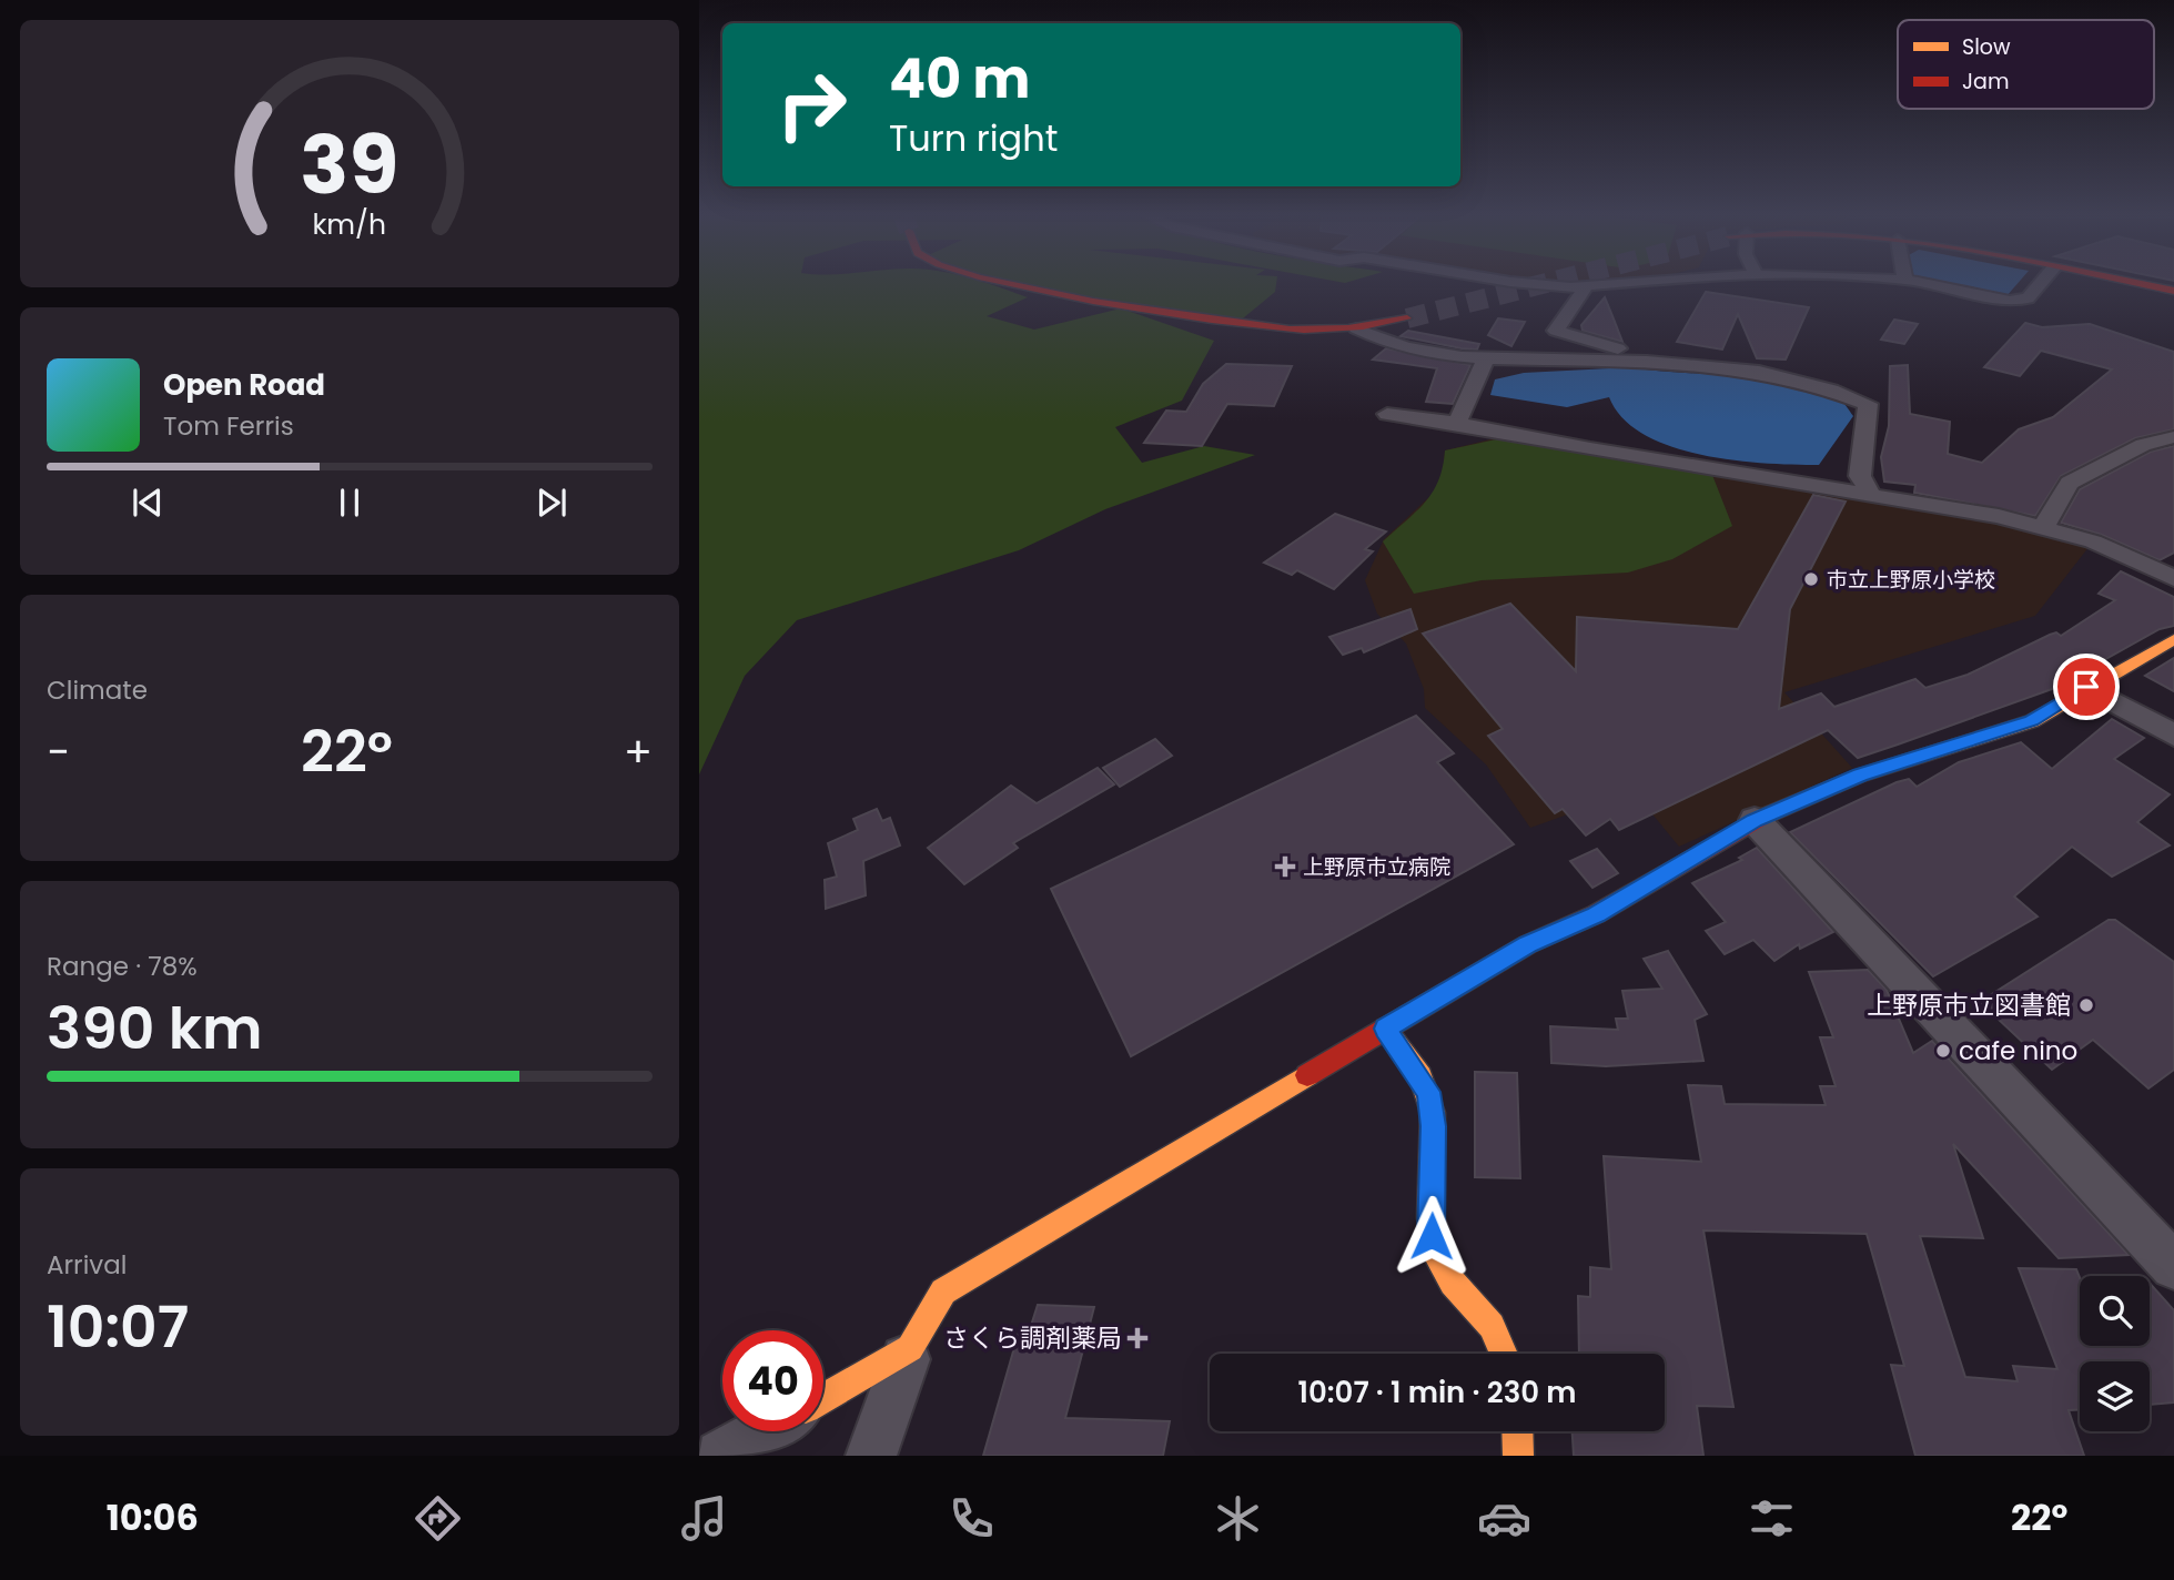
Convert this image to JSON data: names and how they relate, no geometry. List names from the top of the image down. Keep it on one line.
{"places":{"other":["市立上野原小学校","上野原市立図書館","cafe nino"],"health":["上野原市立病院","さくら調剤薬局"]},"legend":["Slow","Jam"],"page":{"turn":["40 m","Turn right"],"song":["Open Road","Tom Ferris"],"tile":["Climate",["Range · 78%","390 km"],["Arrival","10:07"]],"heat":["−","22°","+"],"limit":"40","trip":"10:07 · 1 min · 230 m","tabs":["10:06","22°"],"gauge":["39","km/h"]}}
